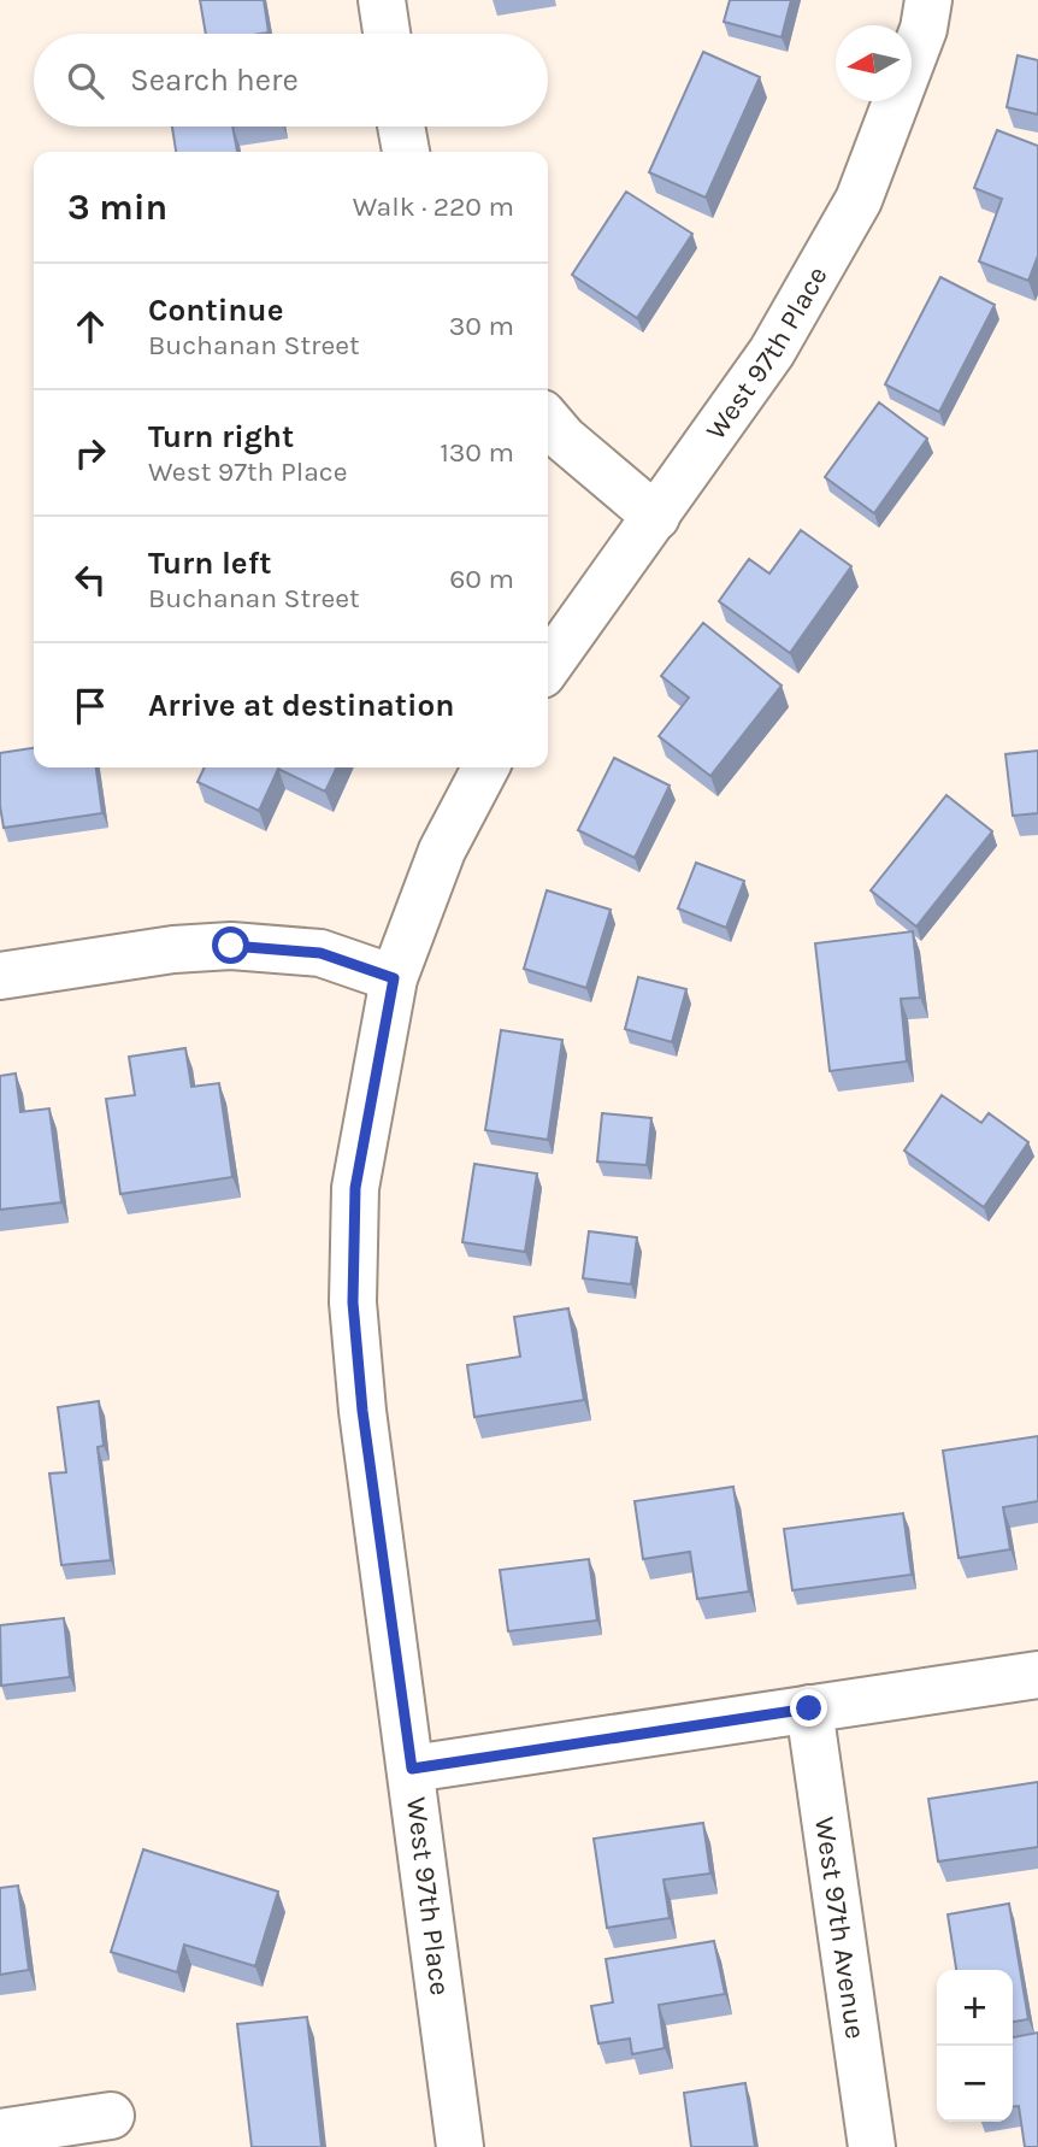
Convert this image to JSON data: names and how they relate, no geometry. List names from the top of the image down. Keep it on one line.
{"streets":{"street":["West 97th Place","West 97th Avenue"]},"north":"left","page":{"search":"Search here","heading":["3 min","Walk · 220 m"],"list":[["Continue","Buchanan Street","30 m"],["Turn right","West 97th Place","130 m"],["Turn left","Buchanan Street","60 m"],"Arrive at destination"],"map_buttons":["+","−"]}}
